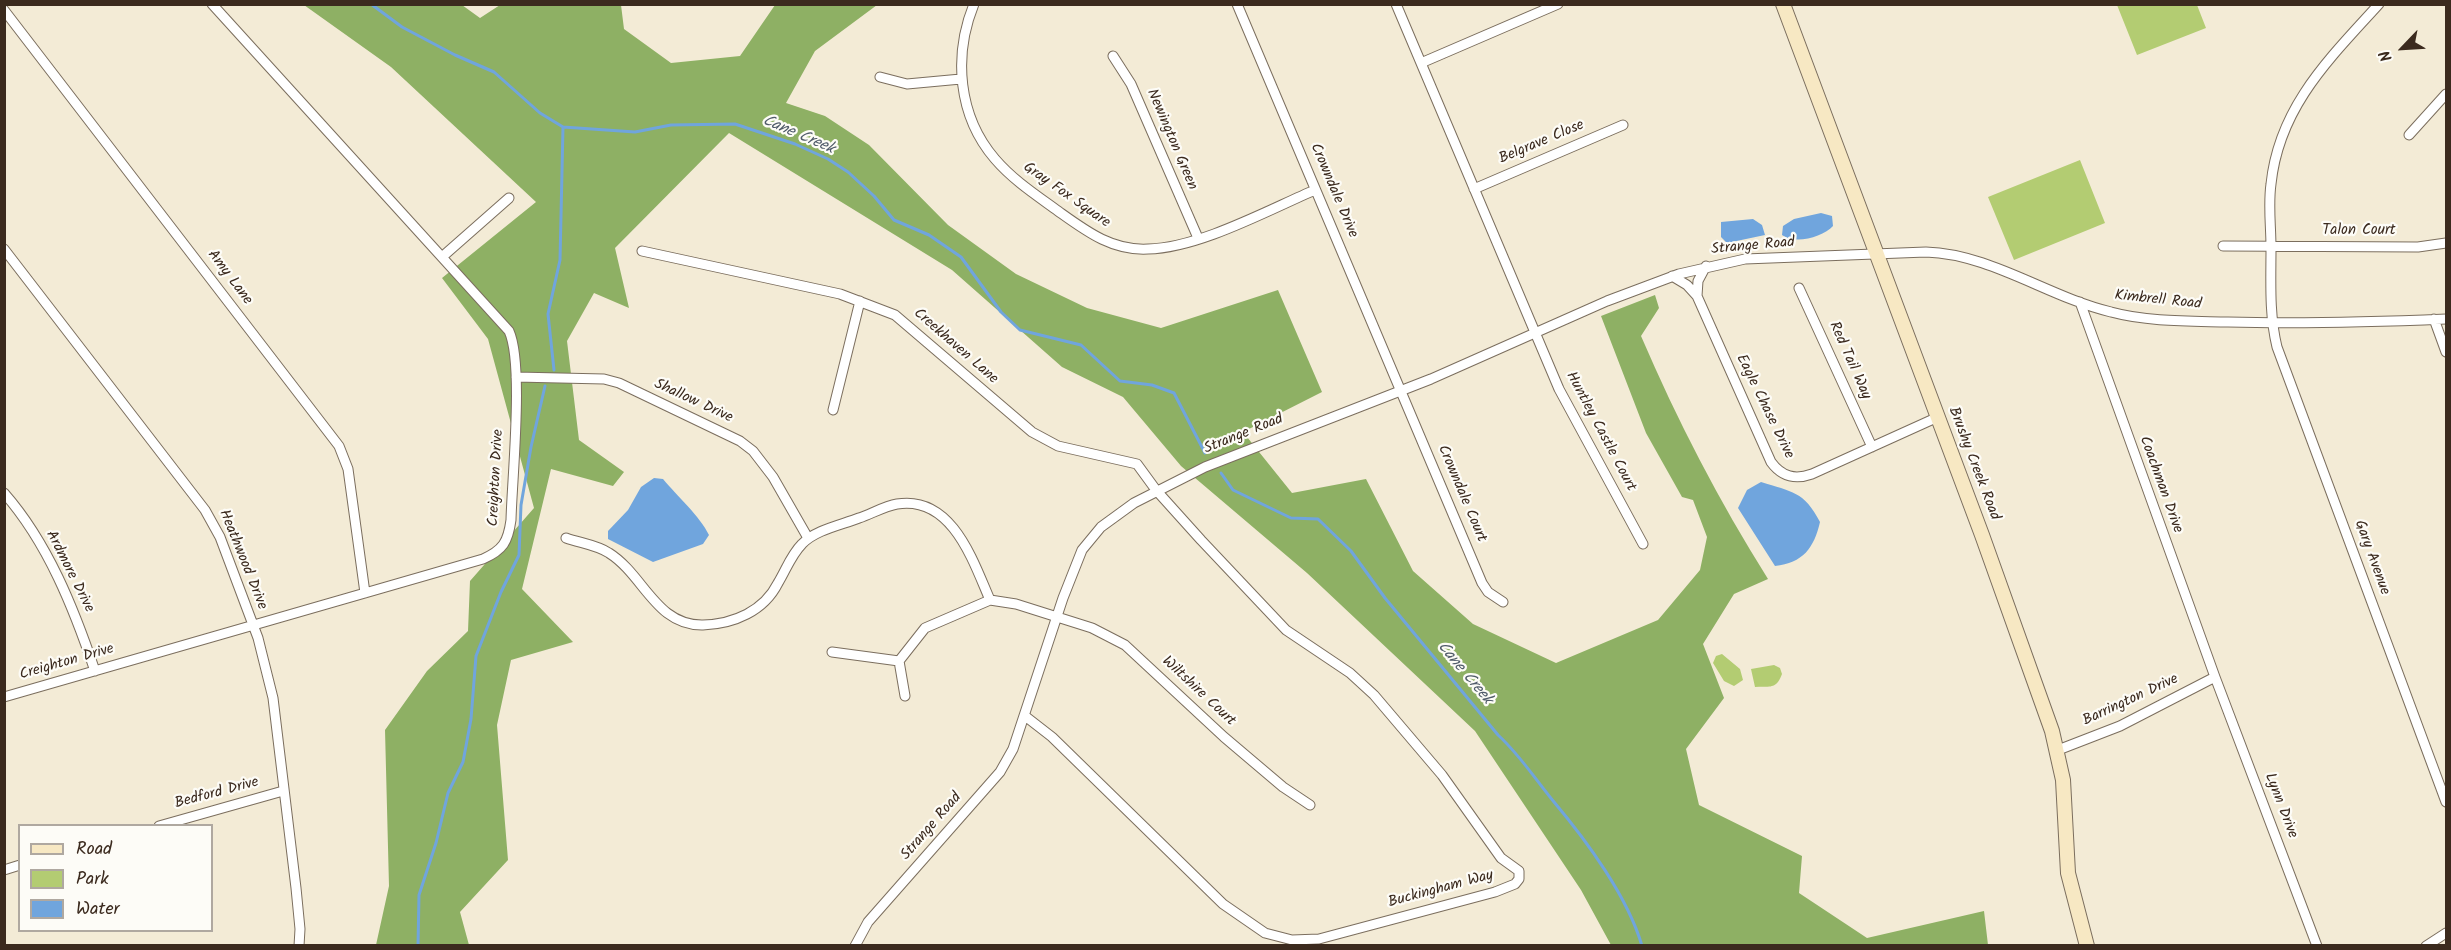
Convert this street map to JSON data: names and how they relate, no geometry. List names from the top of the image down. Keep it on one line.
{"streets":{"street":["Newington Green","Belgrave Close","Crowndale Drive","Gray Fox Square","Talon Court","Strange Road","Amy Lane","Kimbrell Road","Creekhaven Lane","Red Tail Way","Shallow Drive","Eagle Chase Drive","Huntley Castle Court","Brushy Creek Road","Creighton Drive","Coachman Drive","Crowndale Court","Gary Avenue","Heathwood Drive","Ardmore Drive","Wiltshire Court","Barrington Drive","Bedford Drive","Lynn Drive","Buckingham Way"]},"crossings":[["Newington Green","Gray Fox Square"],["Crowndale Drive","Gray Fox Square"],["Crowndale Drive","Strange Road"],["Crowndale Drive","Crowndale Court"],["Talon Court","Gary Avenue"],["Strange Road","Kimbrell Road"],["Strange Road","Creekhaven Lane"],["Strange Road","Eagle Chase Drive"],["Strange Road","Huntley Castle Court"],["Strange Road","Brushy Creek Road"],["Strange Road","Crowndale Court"],["Strange Road","Wiltshire Court"],["Strange Road","Buckingham Way"],["Amy Lane","Creighton Drive"],["Kimbrell Road","Brushy Creek Road"],["Kimbrell Road","Coachman Drive"],["Kimbrell Road","Gary Avenue"],["Creekhaven Lane","Buckingham Way"],["Red Tail Way","Eagle Chase Drive"],["Shallow Drive","Creighton Drive"],["Eagle Chase Drive","Brushy Creek Road"],["Brushy Creek Road","Barrington Drive"],["Creighton Drive","Heathwood Drive"],["Creighton Drive","Ardmore Drive"],["Coachman Drive","Barrington Drive"],["Coachman Drive","Lynn Drive"],["Heathwood Drive","Bedford Drive"],["Barrington Drive","Lynn Drive"]],"water":["Cane Creek"],"legend":["Road","Park","Water"],"north":"bottom left"}
